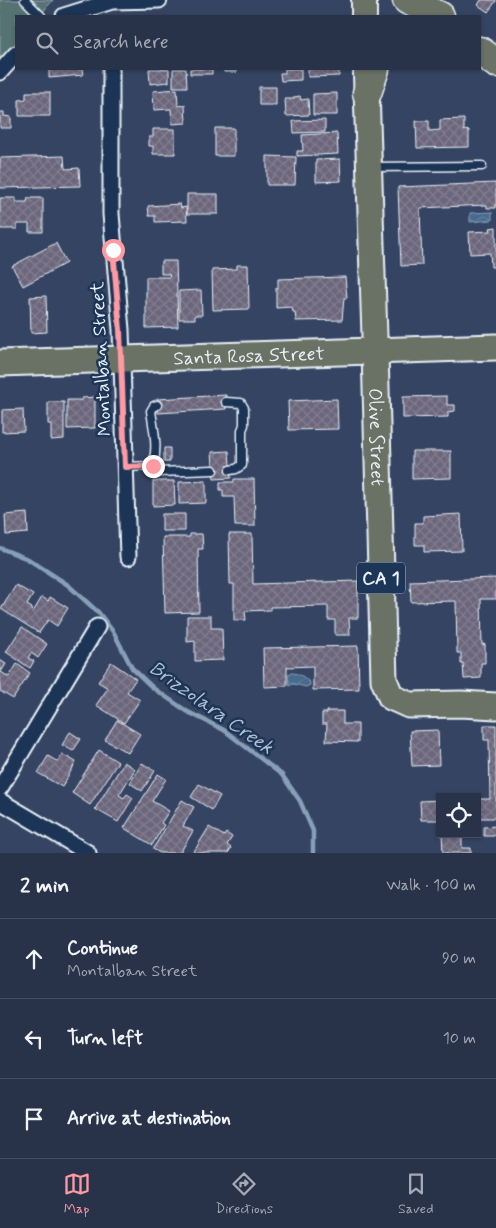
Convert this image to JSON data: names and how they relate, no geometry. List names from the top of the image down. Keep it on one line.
{"streets":{"highway":["Santa Rosa Street","Olive Street","CA 1"],"street":["Montalban Street"]},"crossings":[["Santa Rosa Street","Montalban Street"],["Santa Rosa Street","Olive Street"]],"water":["Brizzolara Creek"],"page":{"search":"Search here","heading":["2 min","Walk · 100 m"],"list":[["Continue","Montalban Street","90 m"],["Turn left","10 m"],"Arrive at destination"],"nav":["Map","Directions","Saved"]}}
